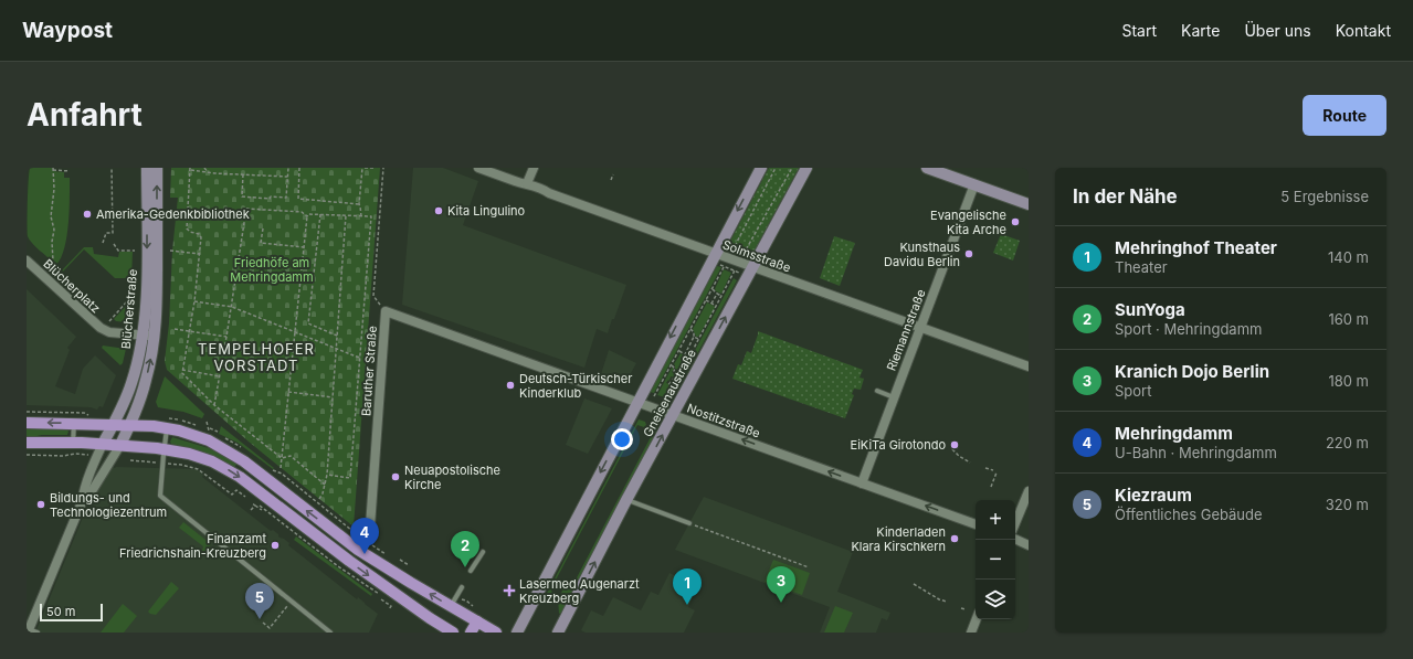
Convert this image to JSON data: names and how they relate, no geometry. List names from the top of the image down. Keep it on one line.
{"streets":{"main road":["Blücherstraße","Gneisenaustraße"],"street":["Solmsstraße","Blücherplatz","Riemannstraße","Baruther Straße","Nostitzstraße"]},"crossings":[["Solmsstraße","Riemannstraße"],["Solmsstraße","Gneisenaustraße"],["Blücherplatz","Blücherstraße"],["Riemannstraße","Nostitzstraße"],["Baruther Straße","Nostitzstraße"],["Gneisenaustraße","Nostitzstraße"]],"one_way":["Nostitzstraße"],"districts":["TEMPELHOFER VORSTADT"],"parks":["Friedhöfe am Mehringdamm"],"places":{"other":["Kita Lingulino","Amerika-Gedenkbibliothek","Evangelische Kita Arche","Kunsthaus Davidu Berlin","Deutsch-Türkischer Kinderklub","EiKiTa Girotondo","Neuapostolische Kirche","Bildungs- und Technologiezentrum","Kinderladen Klara Kirschkern","Finanzamt Friedrichshain-Kreuzberg"],"health":["Lasermed Augenarzt Kreuzberg"]},"scale_bar":"50 m","page":{"header":"Waypost","nav":["Start","Karte","Über uns","Kontakt"],"buttons":"Route","title":"Anfahrt","heading":["In der Nähe","5 Ergebnisse"],"list":[{"mark":"1","name":"Mehringhof Theater","note":"Theater","value":"140 m"},{"mark":"2","name":"SunYoga","note":"Sport · Mehringdamm","value":"160 m"},{"mark":"3","name":"Kranich Dojo Berlin","note":"Sport","value":"180 m"},{"mark":"4","name":"Mehringdamm","note":"U-Bahn · Mehringdamm","value":"220 m"},{"mark":"5","name":"Kiezraum","note":"Öffentliches Gebäude","value":"320 m"}],"map_buttons":["+","−"],"pins":["4","2","3","1","5"],"scale":"50 m"}}
